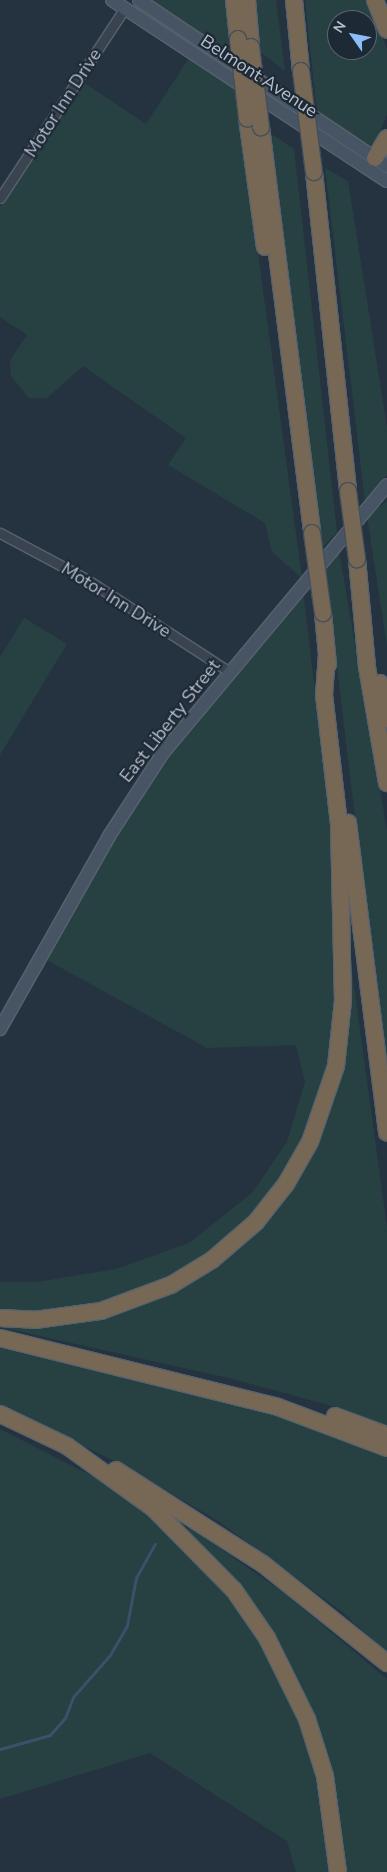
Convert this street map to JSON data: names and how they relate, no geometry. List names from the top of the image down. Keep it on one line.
{"streets":{"street":["Belmont Avenue","Motor Inn Drive","East Liberty Street"]},"crossings":[["Belmont Avenue","Motor Inn Drive"],["Motor Inn Drive","East Liberty Street"]],"north":"top left"}
